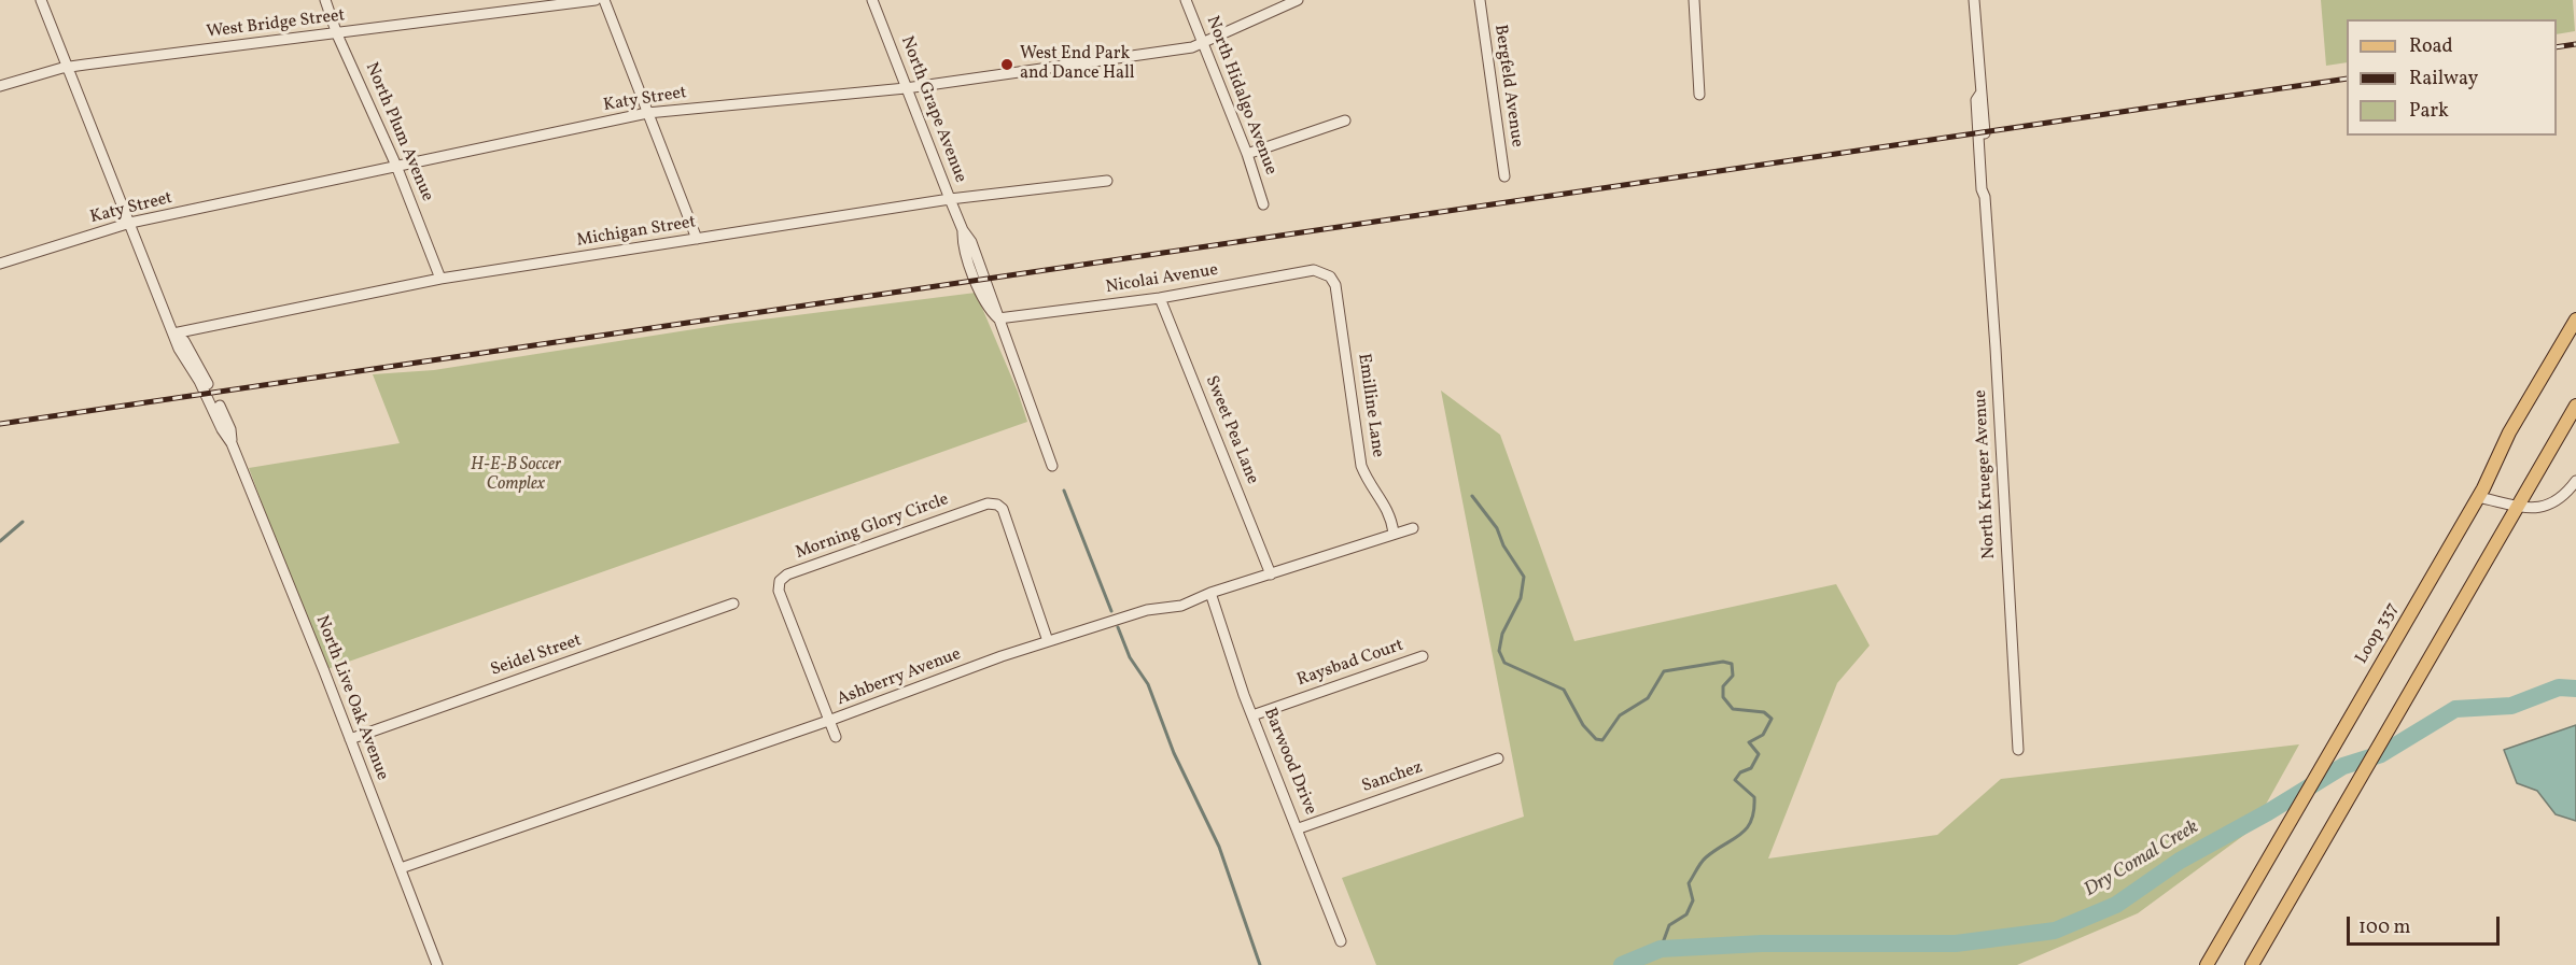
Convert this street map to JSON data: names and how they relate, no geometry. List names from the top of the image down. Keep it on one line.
{"streets":{"main road":["Loop 337"],"street":["West Bridge Street","Bergfeld Avenue","North Hidalgo Avenue","Katy Street","North Grape Avenue","North Plum Avenue","Michigan Street","Nicolai Avenue","Emilline Lane","Sweet Pea Lane","North Krueger Avenue","Morning Glory Circle","Seidel Street","Raysbad Court","Ashberry Avenue","North Live Oak Avenue","Barwood Drive","Sanchez"]},"crossings":[["West Bridge Street","North Plum Avenue"],["West Bridge Street","North Live Oak Avenue"],["North Hidalgo Avenue","Katy Street"],["Katy Street","North Grape Avenue"],["Katy Street","North Plum Avenue"],["Katy Street","North Live Oak Avenue"],["North Grape Avenue","Michigan Street"],["North Grape Avenue","Nicolai Avenue"],["North Plum Avenue","Michigan Street"],["Michigan Street","North Live Oak Avenue"],["Nicolai Avenue","Emilline Lane"],["Nicolai Avenue","Sweet Pea Lane"],["Emilline Lane","Ashberry Avenue"],["Sweet Pea Lane","Ashberry Avenue"],["Morning Glory Circle","Ashberry Avenue"],["Seidel Street","North Live Oak Avenue"],["Raysbad Court","Barwood Drive"],["Ashberry Avenue","North Live Oak Avenue"],["Ashberry Avenue","Barwood Drive"],["Barwood Drive","Sanchez"]],"water":["Dry Comal Creek"],"parks":["H-E-B Soccer Complex"],"places":["West End Park and Dance Hall"],"legend":["Road","Railway","Park"],"scale_bar":"100 m"}
